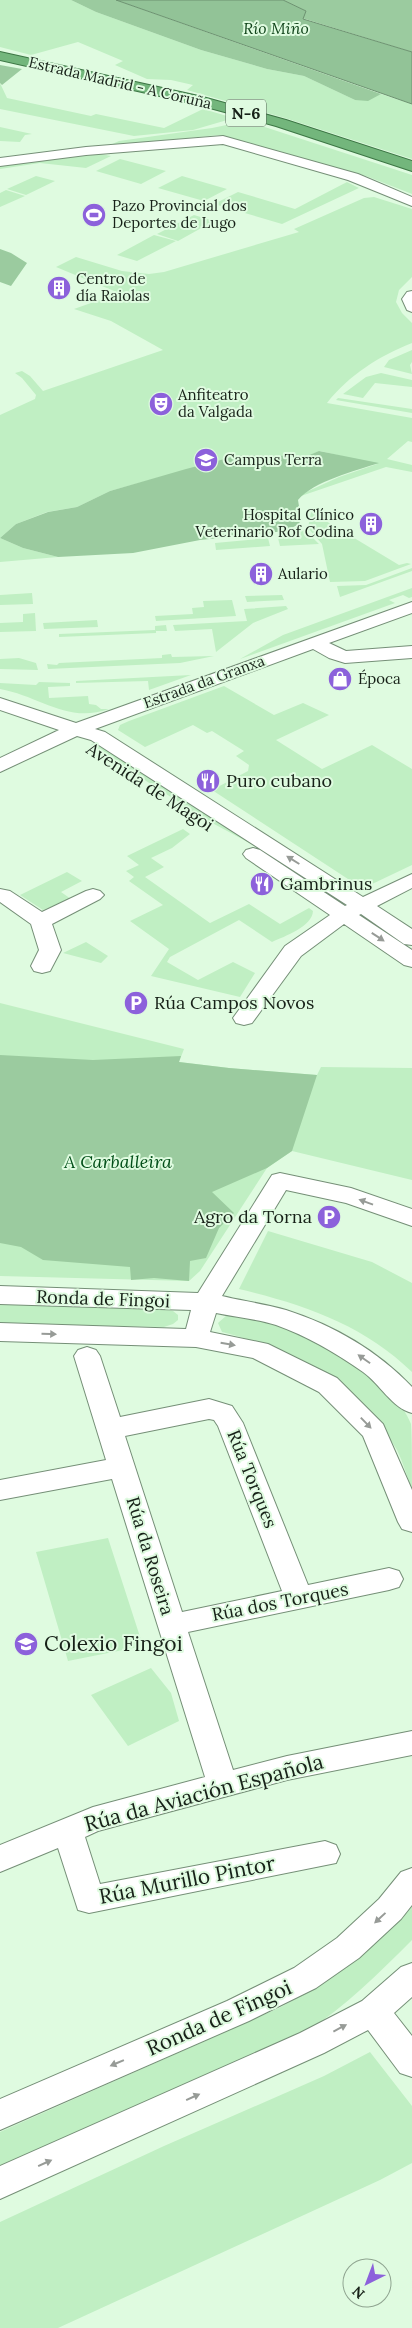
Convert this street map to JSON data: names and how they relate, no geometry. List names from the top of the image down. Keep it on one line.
{"streets":{"highway":["Estrada Madrid - A Coruña","N-6"],"street":["Estrada da Granxa","Avenida de Magoi","Ronda de Fingoi","Rúa Torques","Rúa da Roseira","Rúa dos Torques","Rúa da Aviación Española","Rúa Murillo Pintor"]},"crossings":[["Estrada da Granxa","Avenida de Magoi"],["Rúa Torques","Rúa da Roseira"],["Rúa Torques","Rúa dos Torques"],["Rúa da Roseira","Rúa dos Torques"],["Rúa da Roseira","Rúa da Aviación Española"],["Rúa da Aviación Española","Rúa Murillo Pintor"]],"water":["Río Miño"],"parks":["A Carballeira"],"places":{"sports":["Pazo Provincial dos Deportes de Lugo"],"building":["Centro de día Raiolas","Hospital Clínico Veterinario Rof Codina","Aulario"],"theatre":["Anfiteatro da Valgada"],"school or university":["Campus Terra","Colexio Fingoi"],"shop":["Época"],"restaurant":["Puro cubano","Gambrinus"],"parking":["Rúa Campos Novos","Agro da Torna"]},"north":"bottom left"}
